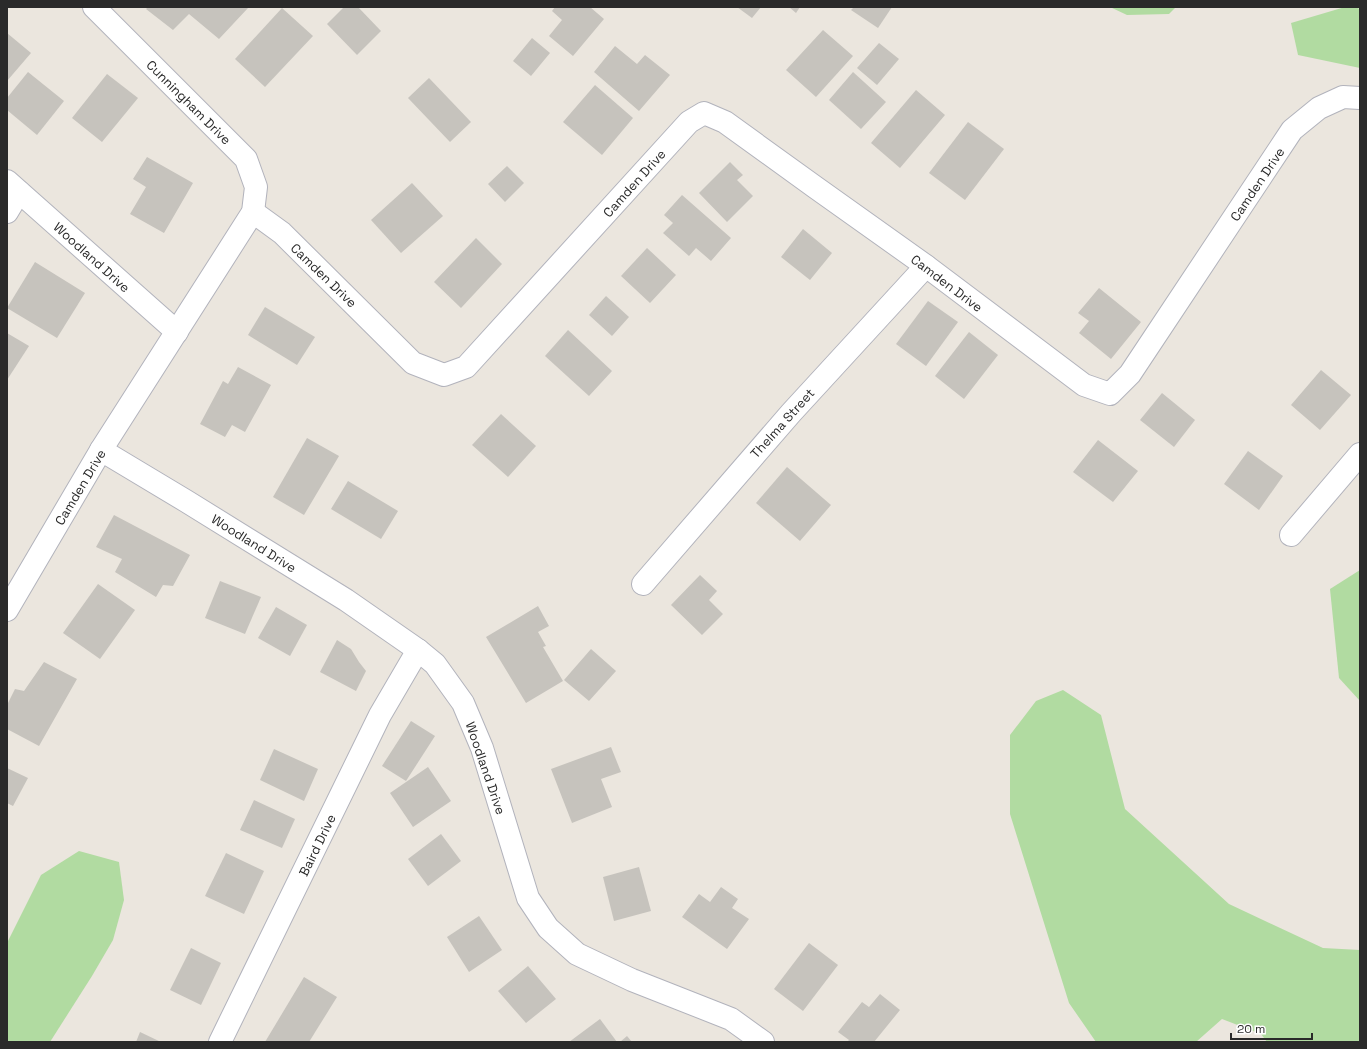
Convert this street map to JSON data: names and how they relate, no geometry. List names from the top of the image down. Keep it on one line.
{"streets":{"street":["Cunningham Drive","Camden Drive","Woodland Drive","Thelma Street","Baird Drive"]},"crossings":[["Cunningham Drive","Camden Drive"],["Camden Drive","Woodland Drive"],["Camden Drive","Thelma Street"],["Woodland Drive","Baird Drive"]],"scale_bar":"20 m"}
